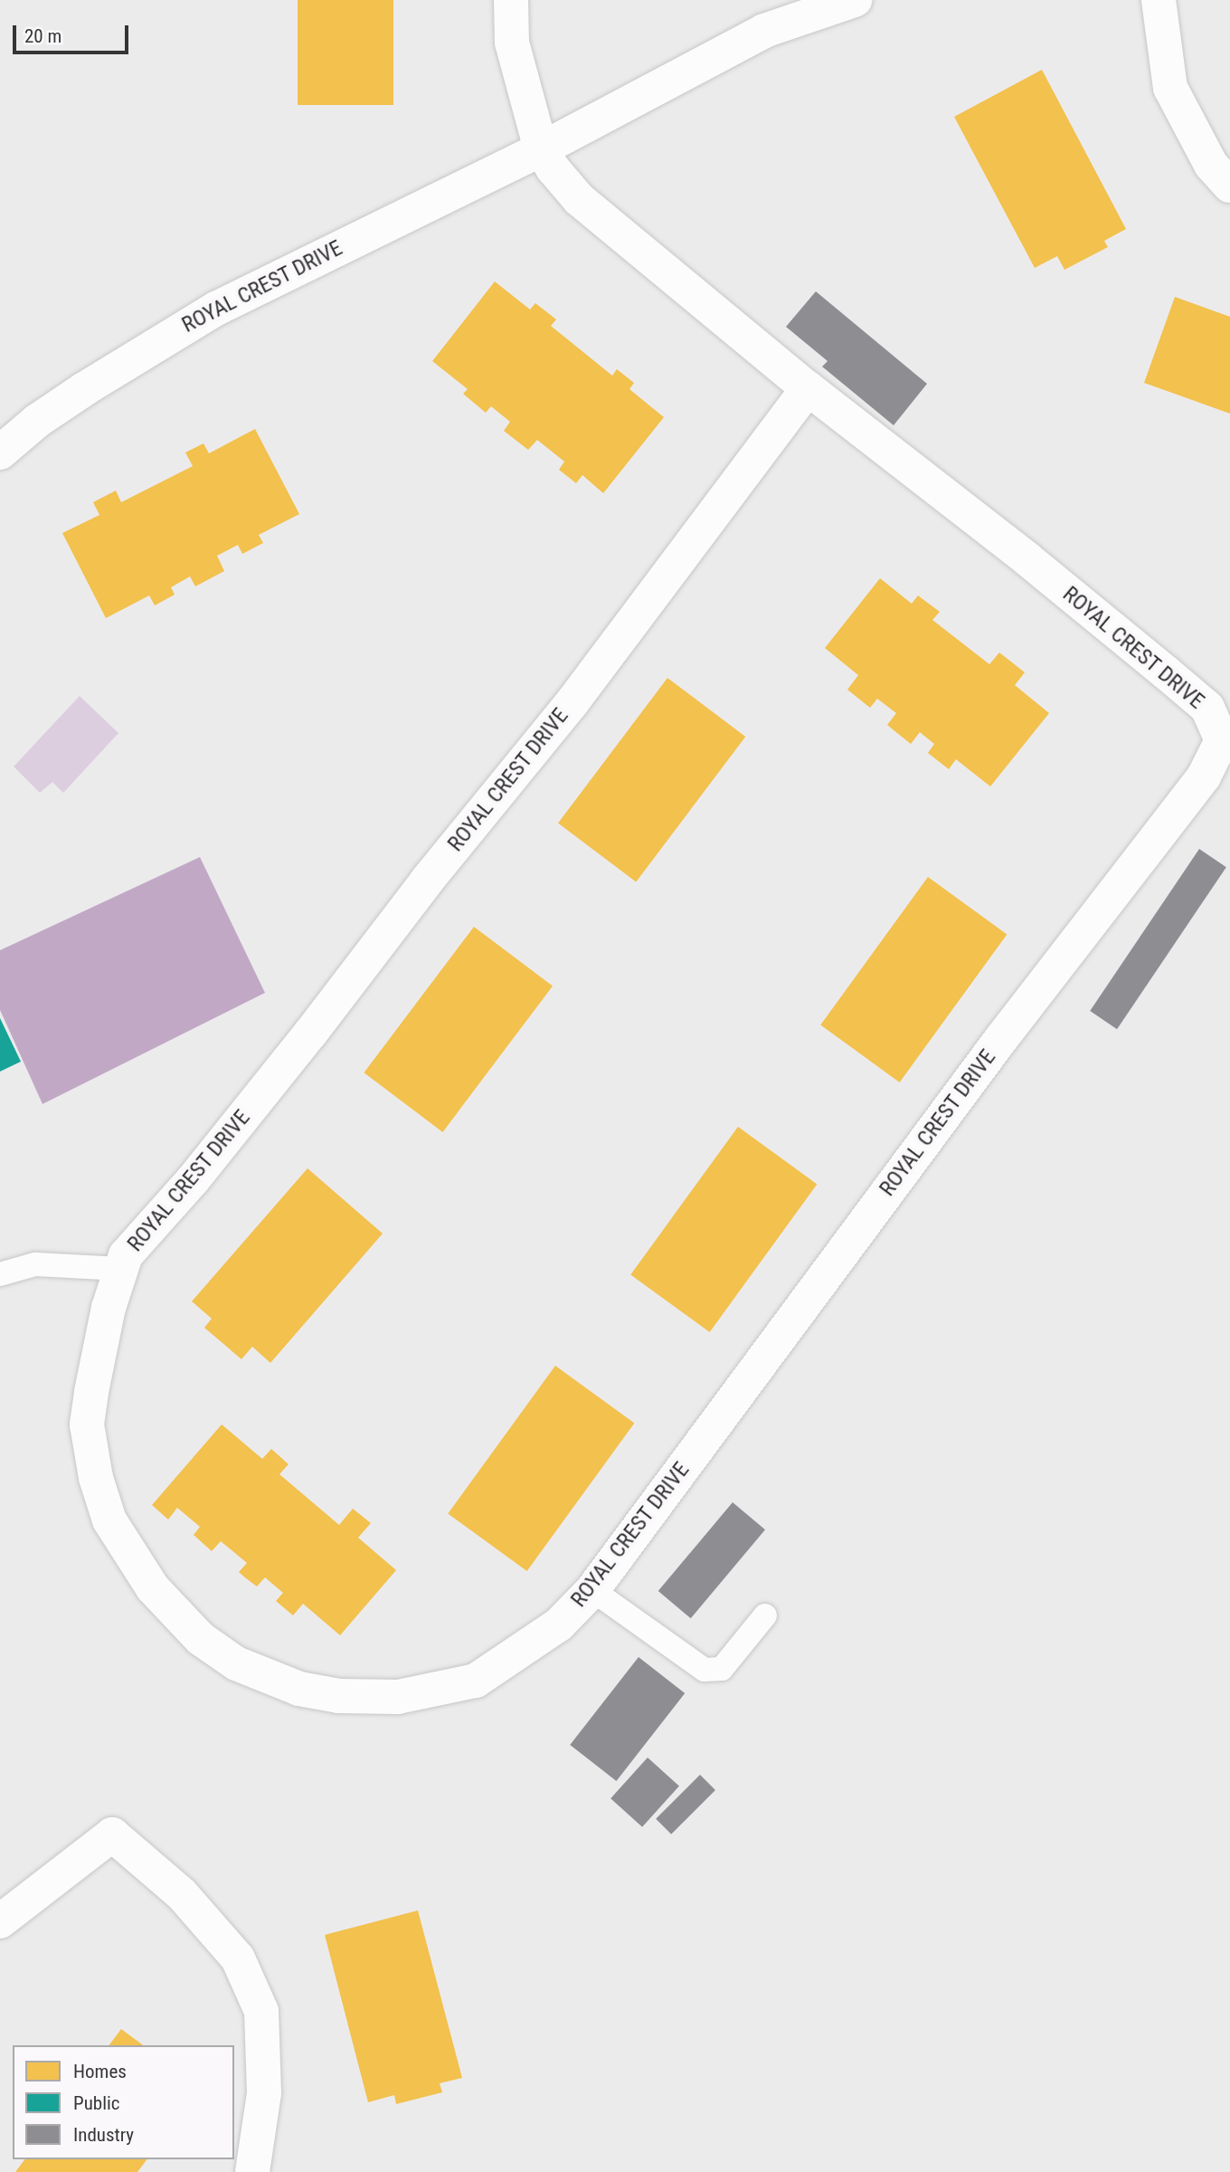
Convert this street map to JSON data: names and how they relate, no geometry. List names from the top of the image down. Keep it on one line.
{"streets":{"street":["ROYAL CREST DRIVE"]},"legend":["Homes","Public","Industry"],"scale_bar":"20 m"}
